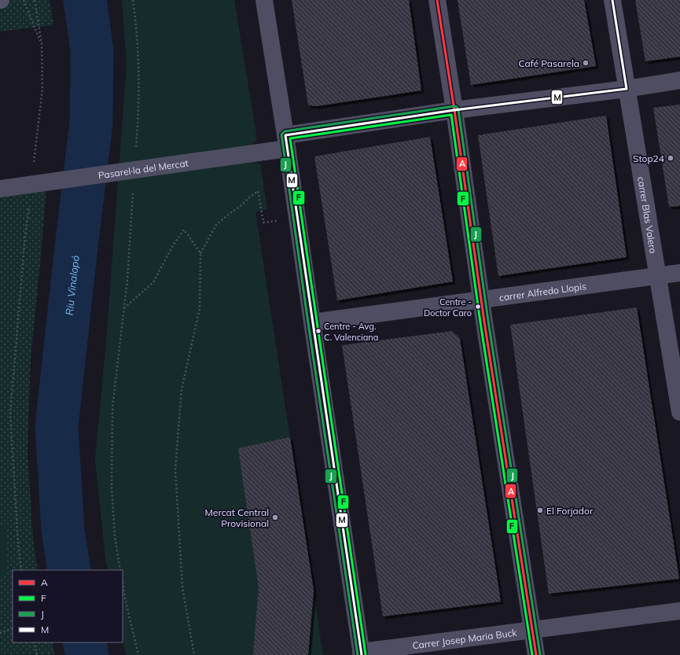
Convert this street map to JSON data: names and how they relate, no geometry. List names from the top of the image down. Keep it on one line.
{"streets":{"street":["Pasarel·la del Mercat","carrer Blas Valero","carrer Alfredo Llopis","Carrer Josep Maria Buck"]},"crossings":[["Pasarel·la del Mercat","carrer Blas Valero"],["carrer Blas Valero","carrer Alfredo Llopis"]],"water":["Riu Vinalopó"],"places":["Café Pasarela","Stop24","Centre - Doctor Caro","Centre - Avg. C. Valenciana","El Forjador","Mercat Central Provisional"],"lines":["transit line A","transit line M","transit line J","transit line F"],"legend":["A","F","J","M"]}
